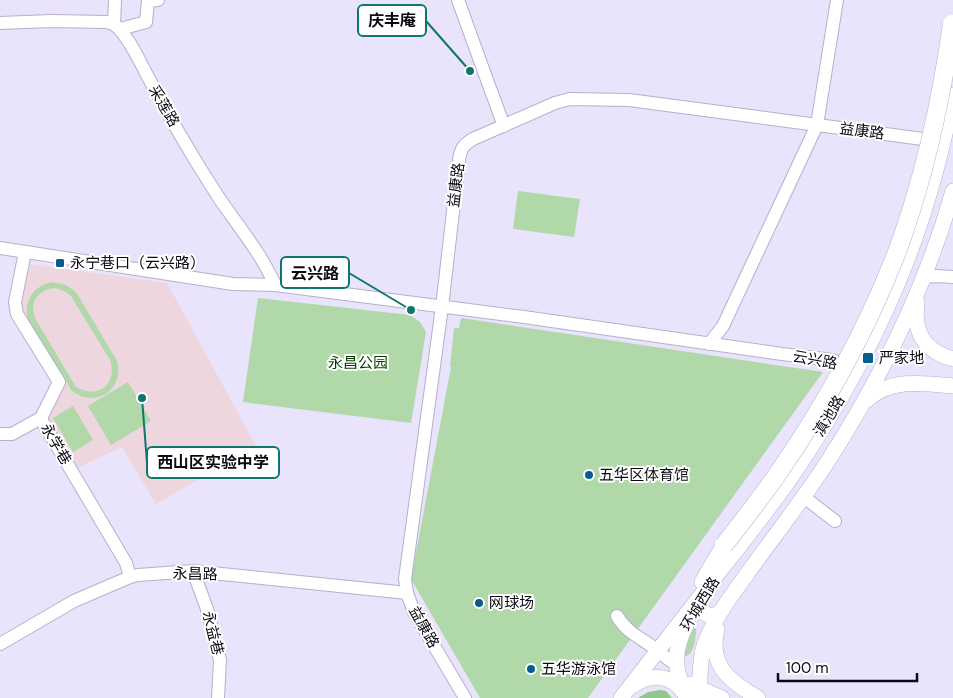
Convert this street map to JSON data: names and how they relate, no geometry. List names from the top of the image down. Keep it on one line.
{"streets":{"main road":["滇池路","环城西路"],"street":["采莲路","益康路","云兴路","永学巷","永昌路","永益巷"]},"crossings":[["采莲路","云兴路"],["益康路","云兴路"],["益康路","滇池路"],["益康路","永昌路"],["云兴路","滇池路"],["云兴路","永学巷"],["滇池路","环城西路"],["永学巷","永昌路"],["永昌路","永益巷"]],"parks":["永昌公园"],"places":{"other":["庆丰庵","云兴路","西山区实验中学","五华区体育馆","网球场","五华游泳馆"],"transit":["永宁巷口（云兴路）","严家地"]},"scale_bar":"100 m"}
